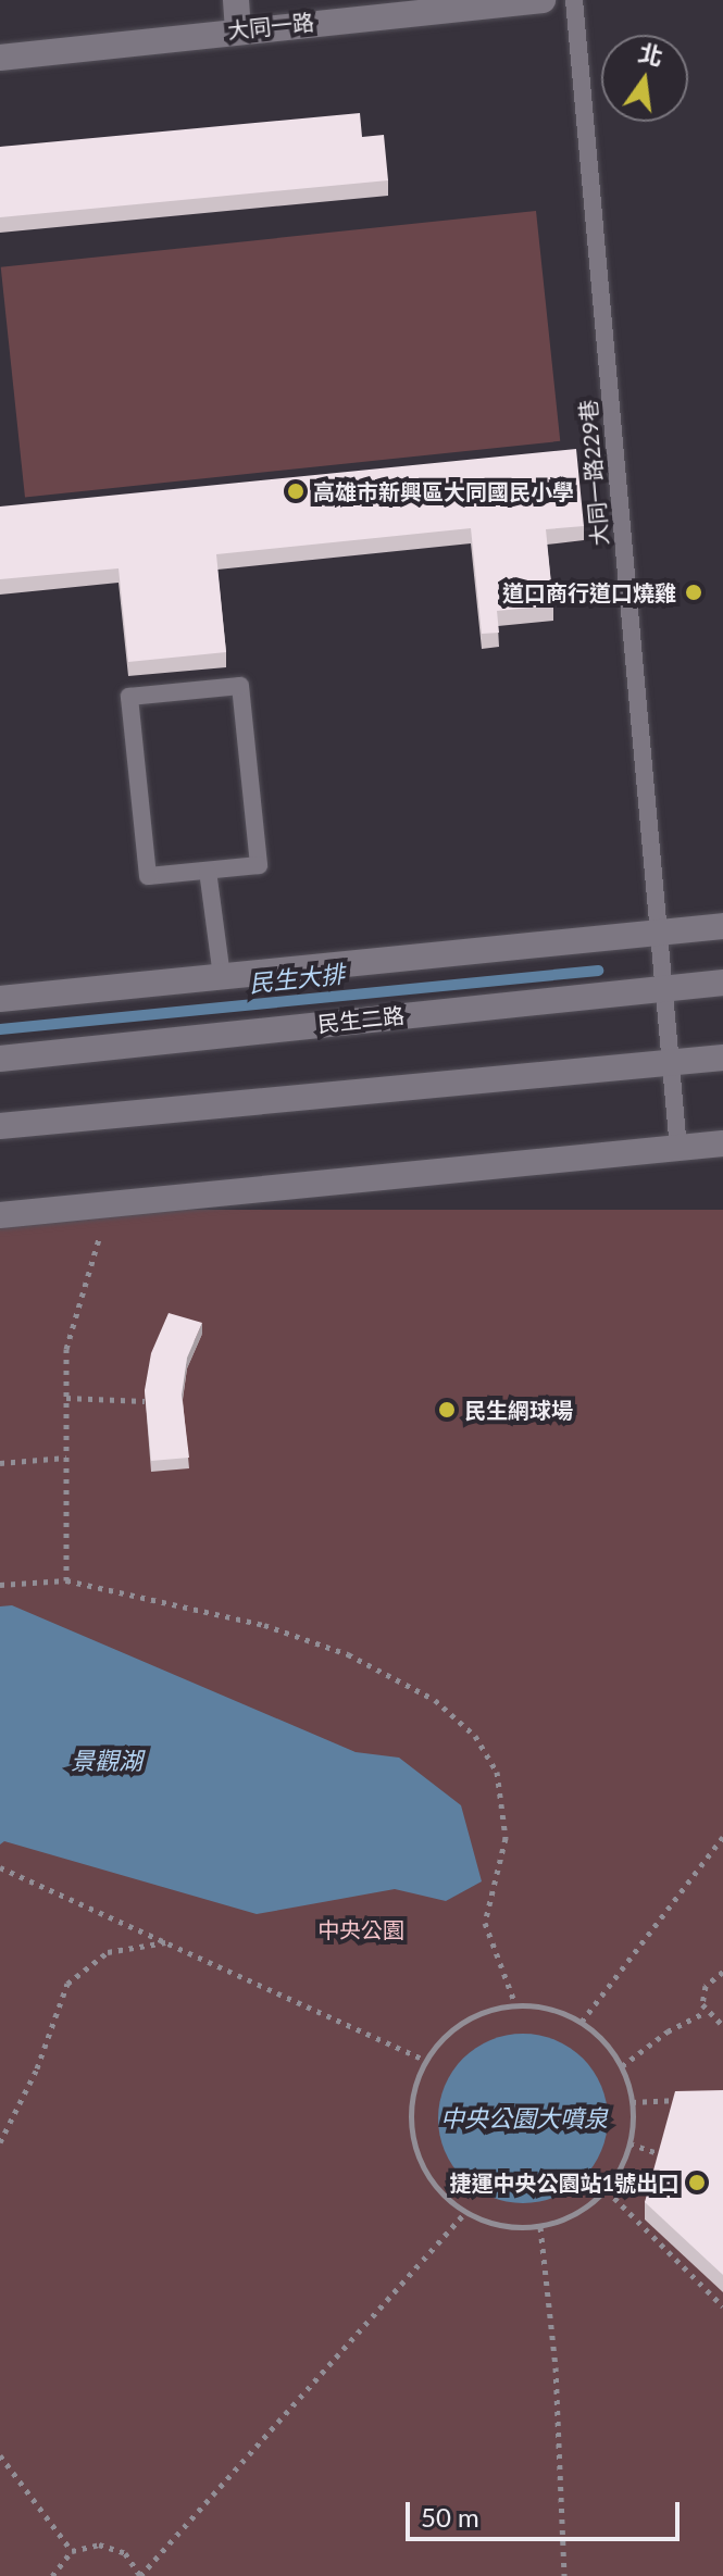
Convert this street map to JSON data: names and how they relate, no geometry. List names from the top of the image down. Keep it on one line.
{"streets":{"main road":["大同一路","民生二路"],"lane":["大同一路229巷"]},"crossings":[["大同一路229巷","民生二路"]],"water":["民生大排","景觀湖","中央公園大噴泉"],"parks":["中央公園"],"places":["高雄市新興區大同國民小學","道口商行道口燒雞","民生網球場","捷運中央公園站1號出口"],"scale_bar":"50 m","north":"top"}
